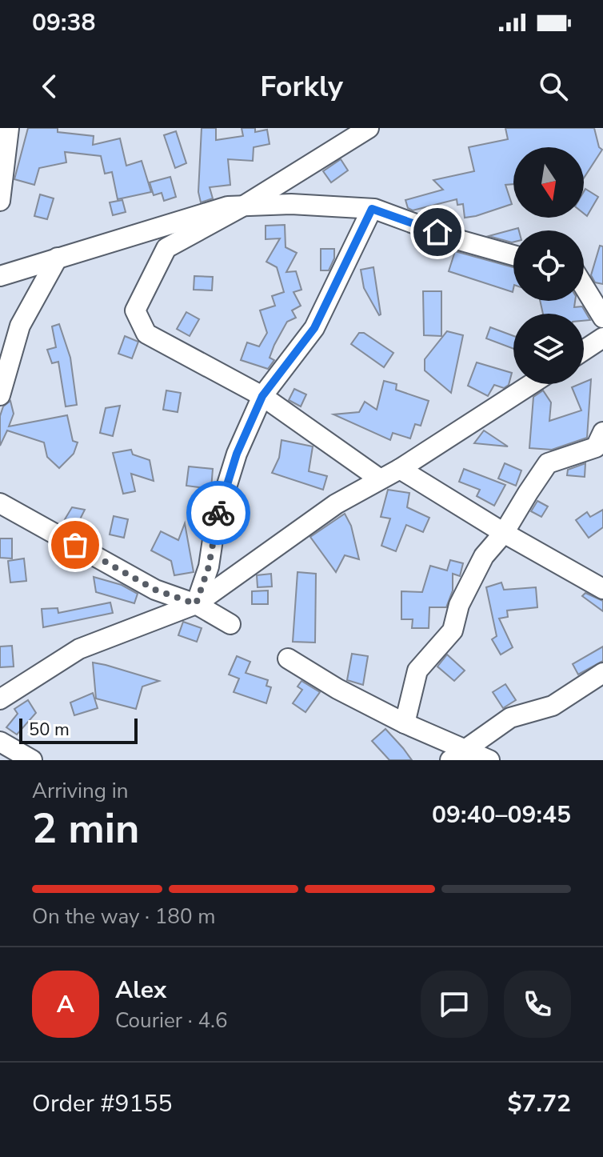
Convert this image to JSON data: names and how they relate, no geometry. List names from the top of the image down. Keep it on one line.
{"scale_bar":"50 m","north":"bottom","page":{"status":"09:38","header":"Forkly","scale":"50 m","heading":["2 min","Arriving in","09:40–09:45"],"panel":["Alex","Courier · 4.6","Order #9155","$7.72"],"bar":"On the way · 180 m","round":"A"}}
